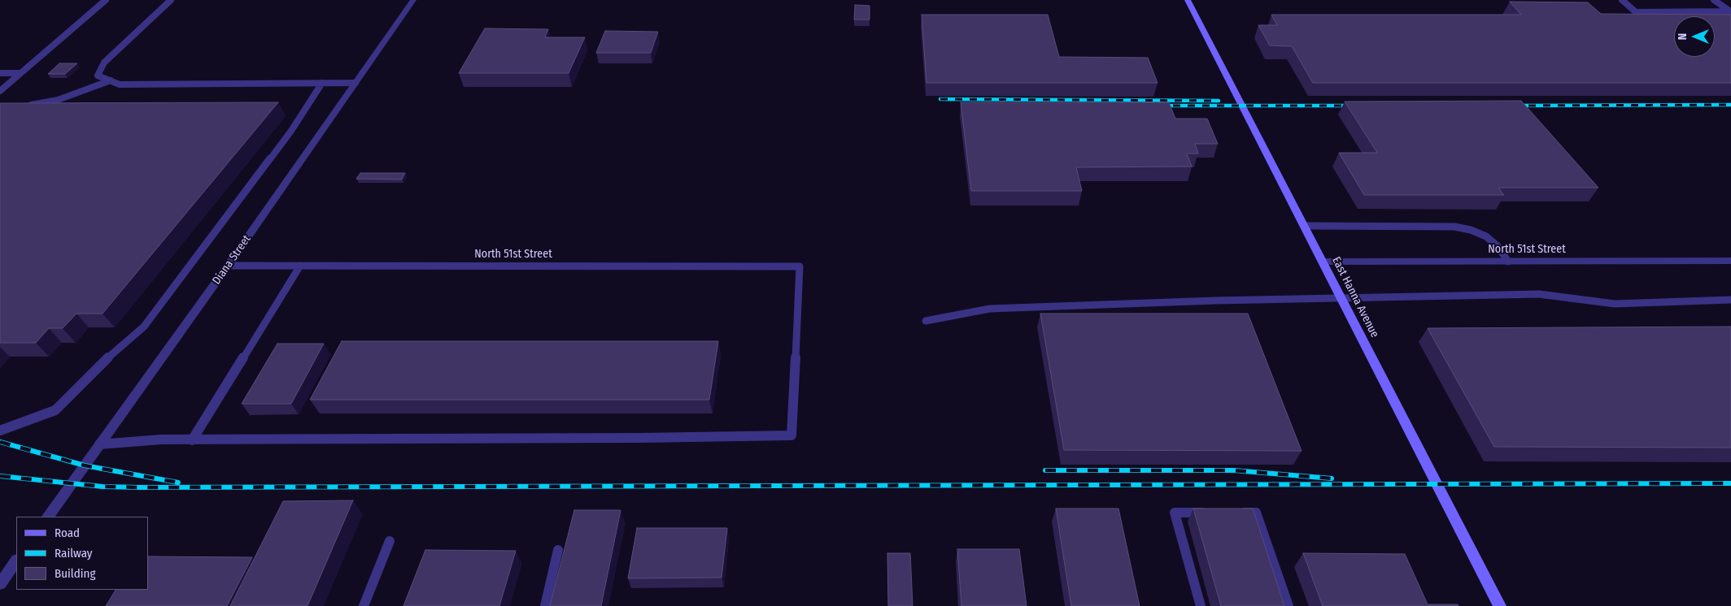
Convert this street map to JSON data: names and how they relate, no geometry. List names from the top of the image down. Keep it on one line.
{"streets":{"street":["North 51st Street","Diana Street","East Hanna Avenue"]},"crossings":[["North 51st Street","Diana Street"],["North 51st Street","East Hanna Avenue"]],"legend":["Road","Railway","Building"],"north":"left"}
